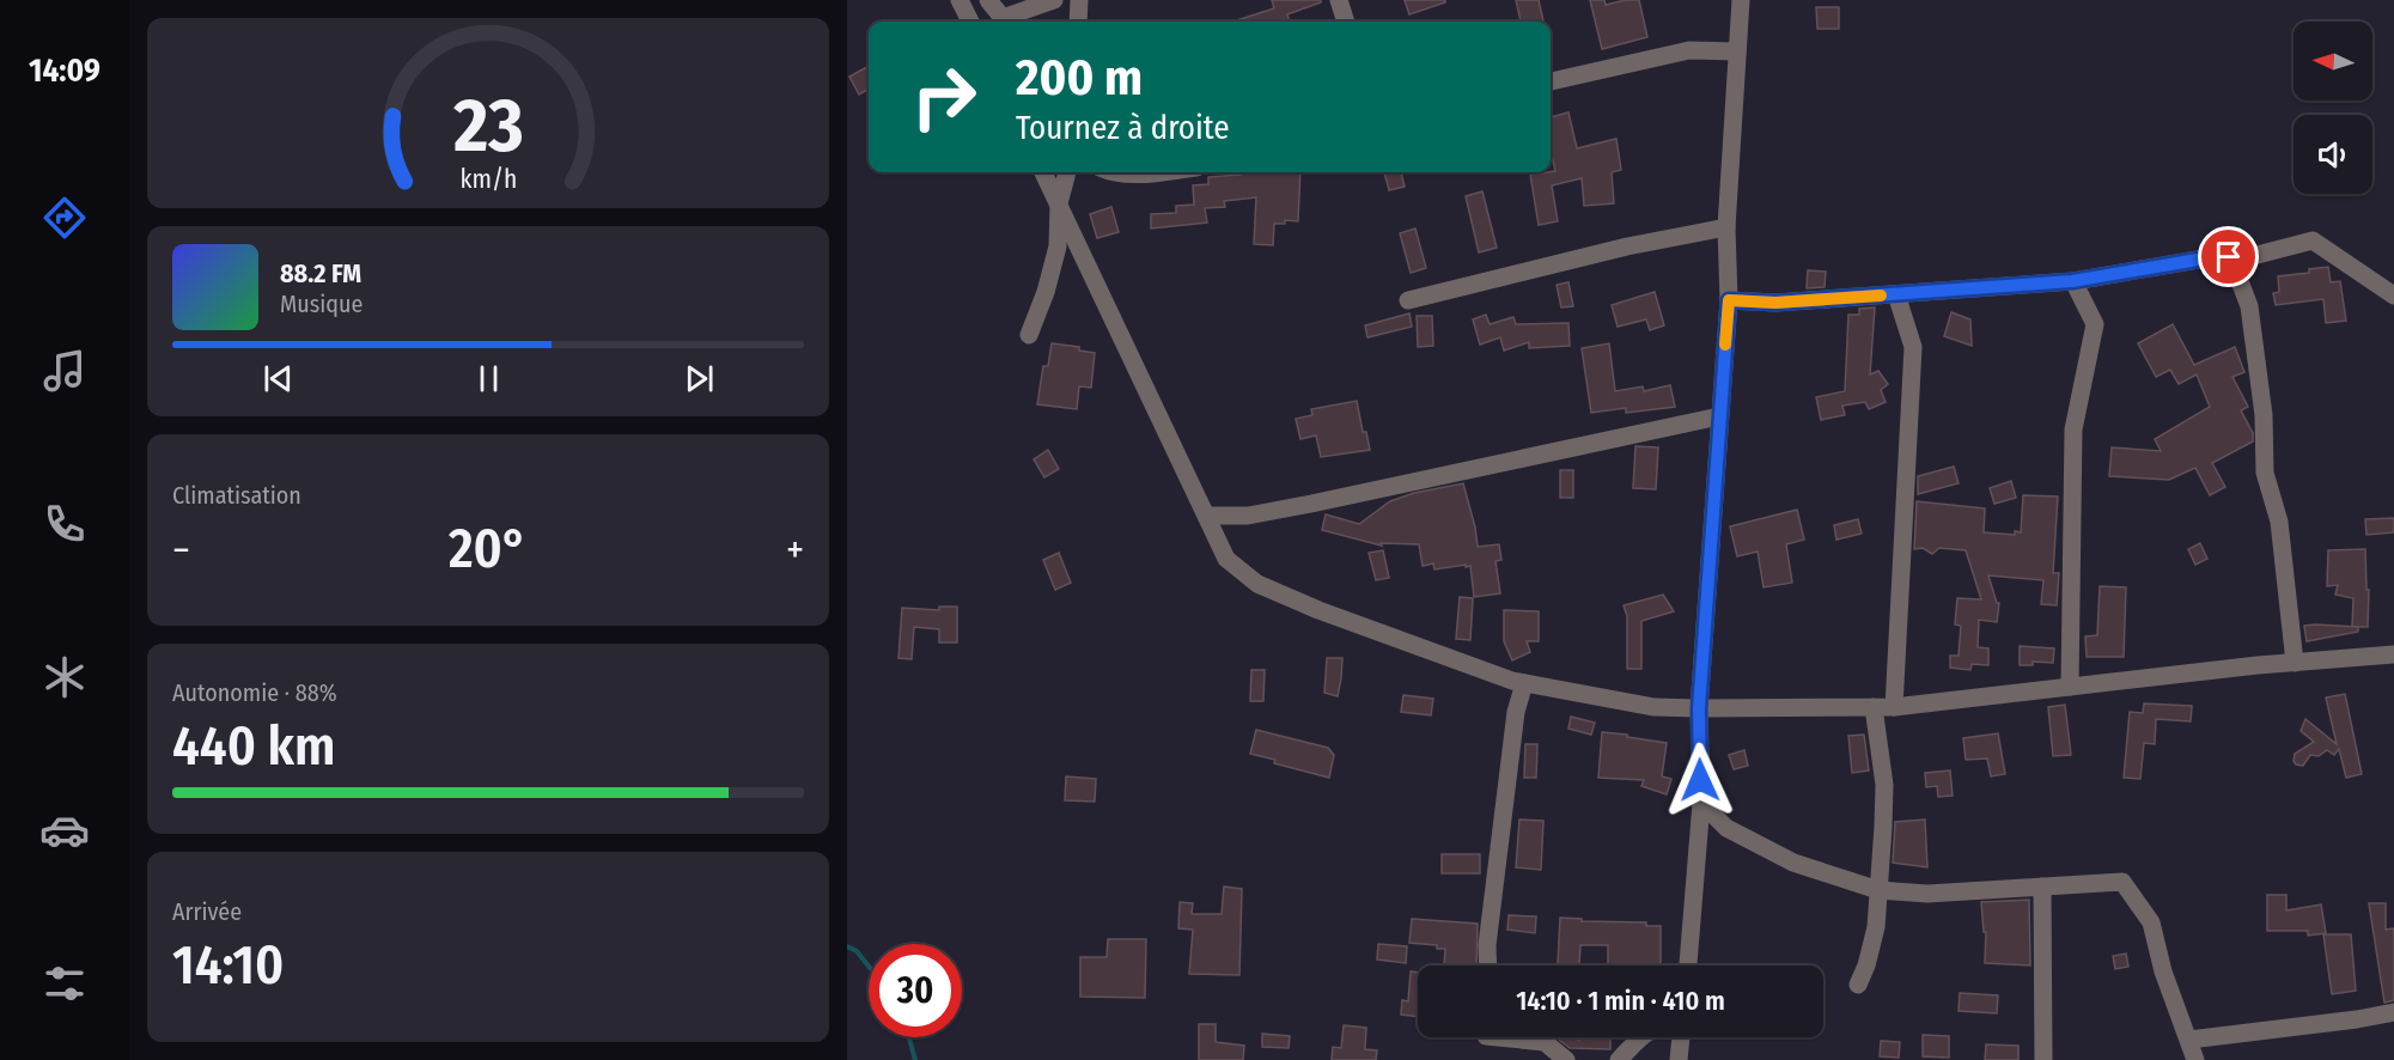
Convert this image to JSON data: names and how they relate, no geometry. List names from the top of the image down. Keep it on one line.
{"north":"left","page":{"tabs":"14:09","turn":["200 m","Tournez à droite"],"song":["88.2 FM","Musique"],"tile":["Climatisation",["Autonomie · 88%","440 km"],["Arrivée","14:10"]],"heat":["−","20°","+"],"limit":"30","trip":"14:10 · 1 min · 410 m","gauge":["23","km/h"]}}
